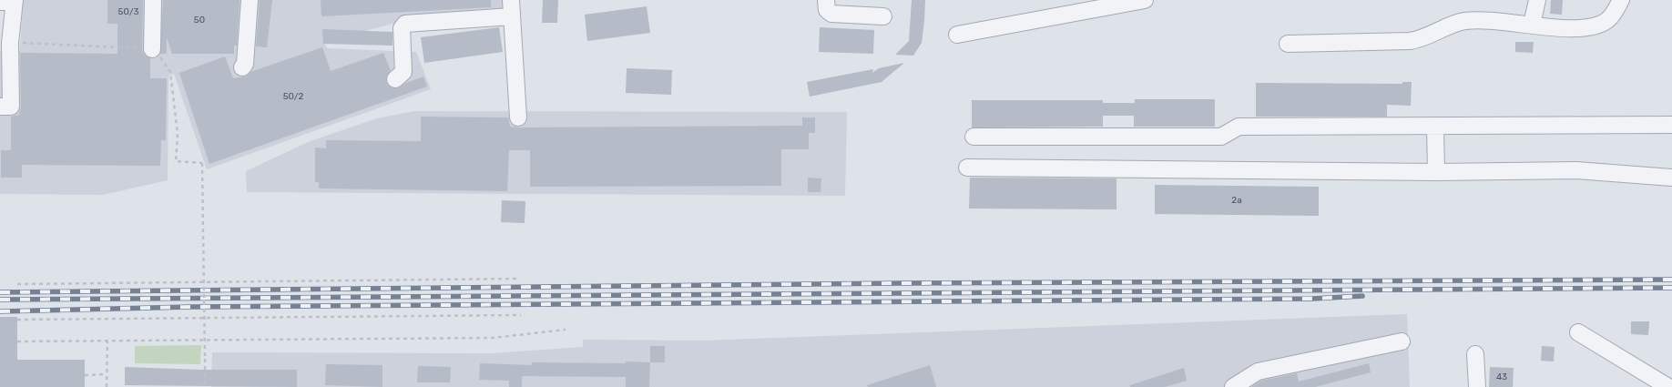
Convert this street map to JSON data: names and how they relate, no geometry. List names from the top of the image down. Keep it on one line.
{"house_numbers":["50/3","50","50/2","2а","43"]}
